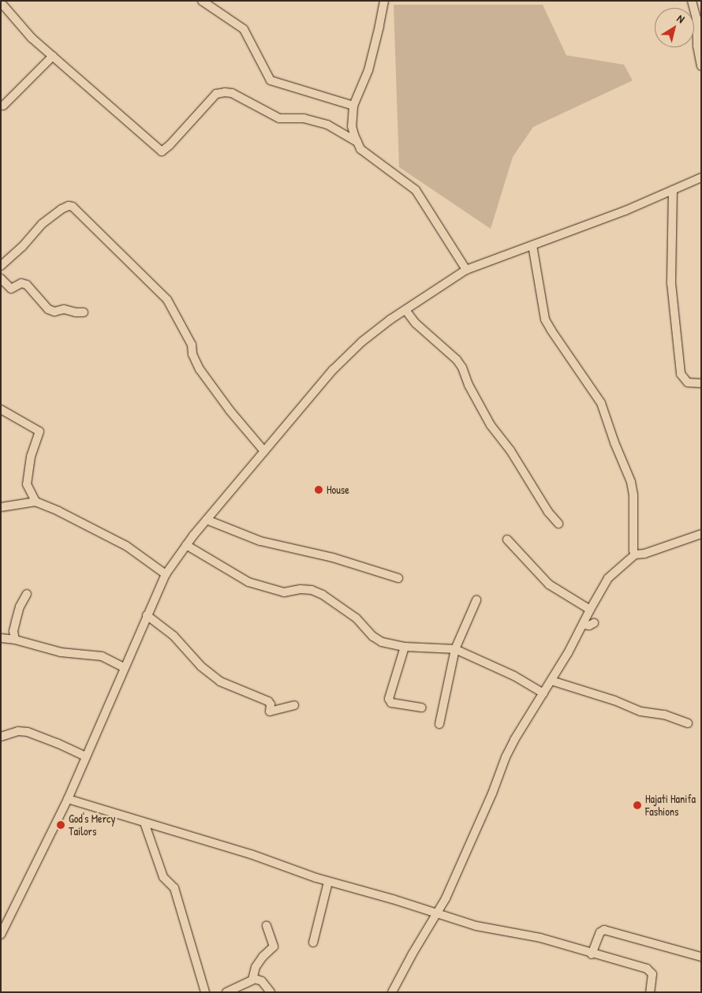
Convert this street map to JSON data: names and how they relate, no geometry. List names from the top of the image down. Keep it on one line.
{"places":["House","Hajati Hanifa Fashions","God's Mercy Tailors"],"north":"top right"}
